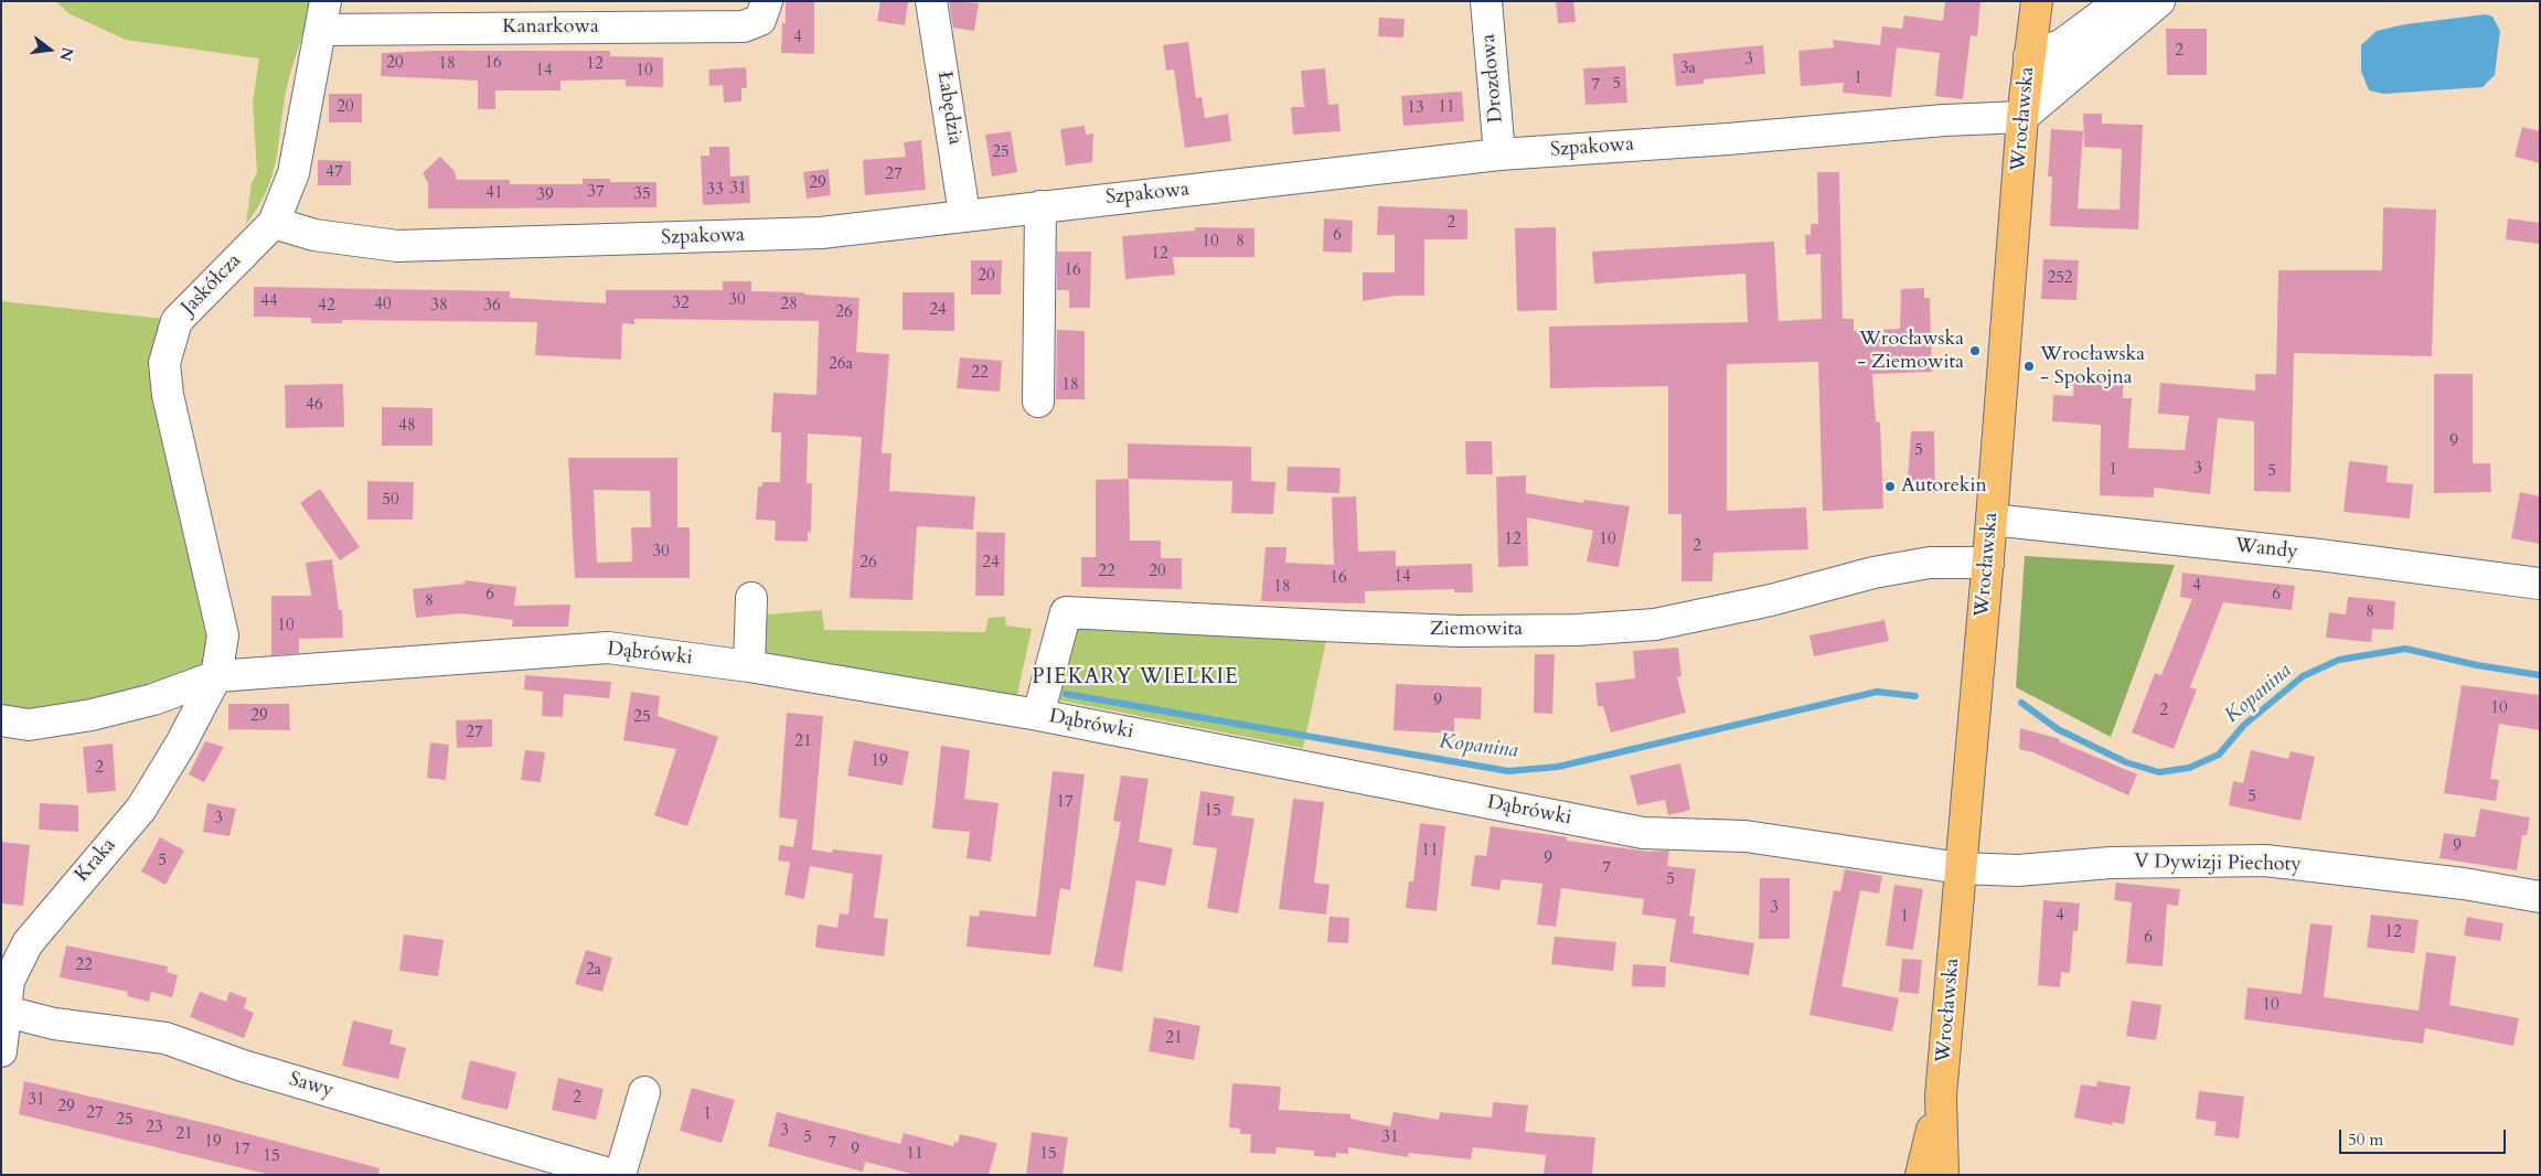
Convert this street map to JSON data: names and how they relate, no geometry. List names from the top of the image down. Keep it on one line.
{"streets":{"main road":["Wrocławska"],"street":["Kanarkowa","Drozdowa","Łabędzia","Szpakowa","Jaskółcza","Wandy","Ziemowita","Dąbrówki","Kraka","V Dywizji Piechoty","Sawy"]},"crossings":[["Kanarkowa","Jaskółcza"],["Drozdowa","Szpakowa"],["Łabędzia","Szpakowa"],["Wrocławska","Szpakowa"],["Wrocławska","Wandy"],["Wrocławska","Ziemowita"],["Wrocławska","Dąbrówki"],["Wrocławska","V Dywizji Piechoty"],["Szpakowa","Jaskółcza"],["Jaskółcza","Dąbrówki"],["Jaskółcza","Kraka"],["Ziemowita","Dąbrówki"],["Dąbrówki","Kraka"],["Dąbrówki","V Dywizji Piechoty"],["Kraka","Sawy"]],"districts":["PIEKARY WIELKIE"],"water":["Kopanina"],"places":["Wrocławska - Ziemowita","Wrocławska - Spokojna","Autorekin"],"house_numbers":["4","2","3","20","16","18","12","3a","14","10","1","5","7","20","11","13","25","47","27","29","31","33","37","41","35","39","2","6","10","8","12","16","20","252","30","44","32","40","28","42","38","36","24","26","26a","22","18","46","48","9","5","3","1","5","50","12","10","2","30","26","24","22","20","14","16","4","18","6","6","8","8","10","9","10","2","29","25","27","21","19","2","5","17","15","3","9","11","9","5","7","5","3","4","1","12","6","22","2a","10","21","2","31","29","27","1","25","23","3","21","5","31","19","7","17","9","11","15","15"],"scale_bar":"50 m","north":"right"}
